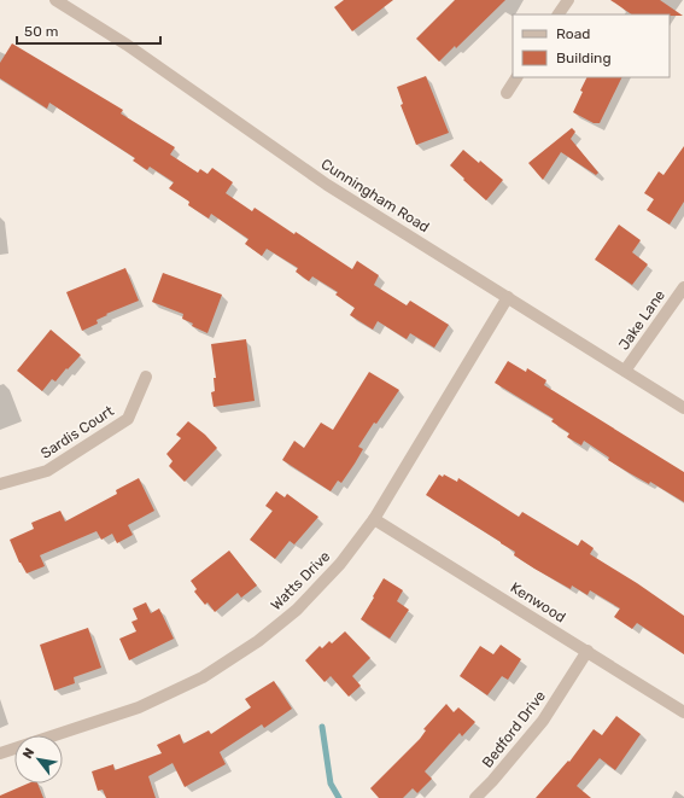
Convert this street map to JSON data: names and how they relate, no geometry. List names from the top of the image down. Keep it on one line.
{"streets":{"street":["Cunningham Road","Jake Lane","Sardis Court","Watts Drive","Kenwood","Bedford Drive"]},"crossings":[["Cunningham Road","Jake Lane"],["Cunningham Road","Watts Drive"],["Watts Drive","Kenwood"],["Kenwood","Bedford Drive"]],"legend":["Road","Building"],"scale_bar":"50 m","north":"top left"}
